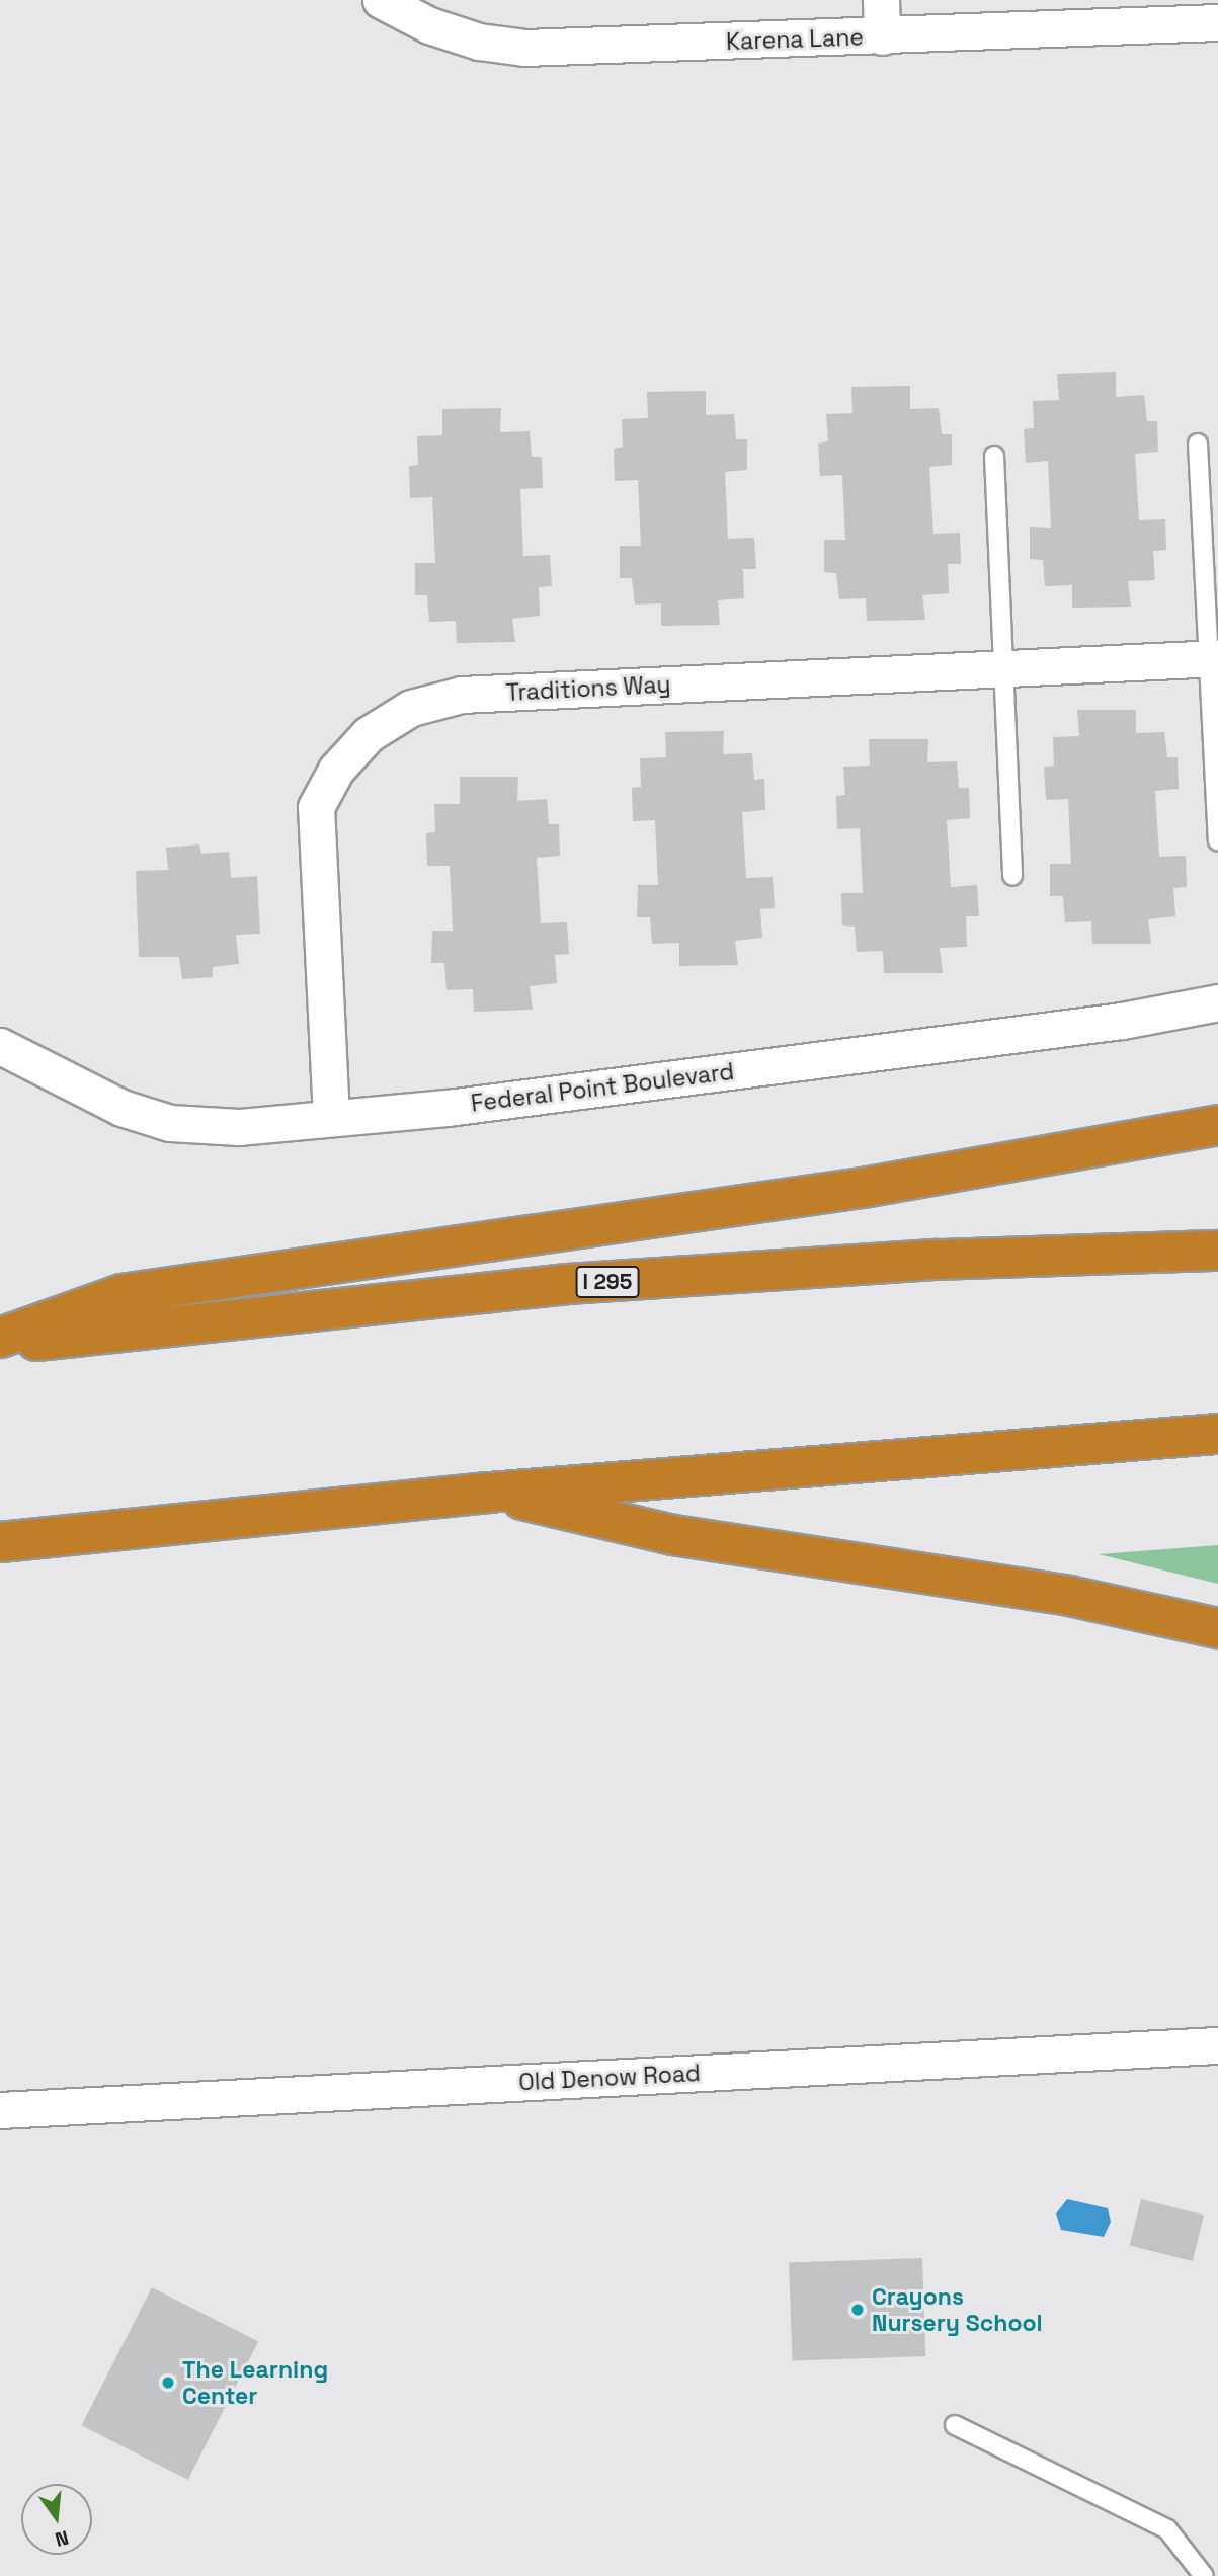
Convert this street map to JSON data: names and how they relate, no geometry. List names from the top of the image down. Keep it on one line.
{"streets":{"highway":["I 295"],"street":["Karena Lane","Traditions Way","Federal Point Boulevard","Old Denow Road"]},"crossings":[["Traditions Way","Federal Point Boulevard"]],"places":["Crayons Nursery School","The Learning Center"],"north":"bottom"}
